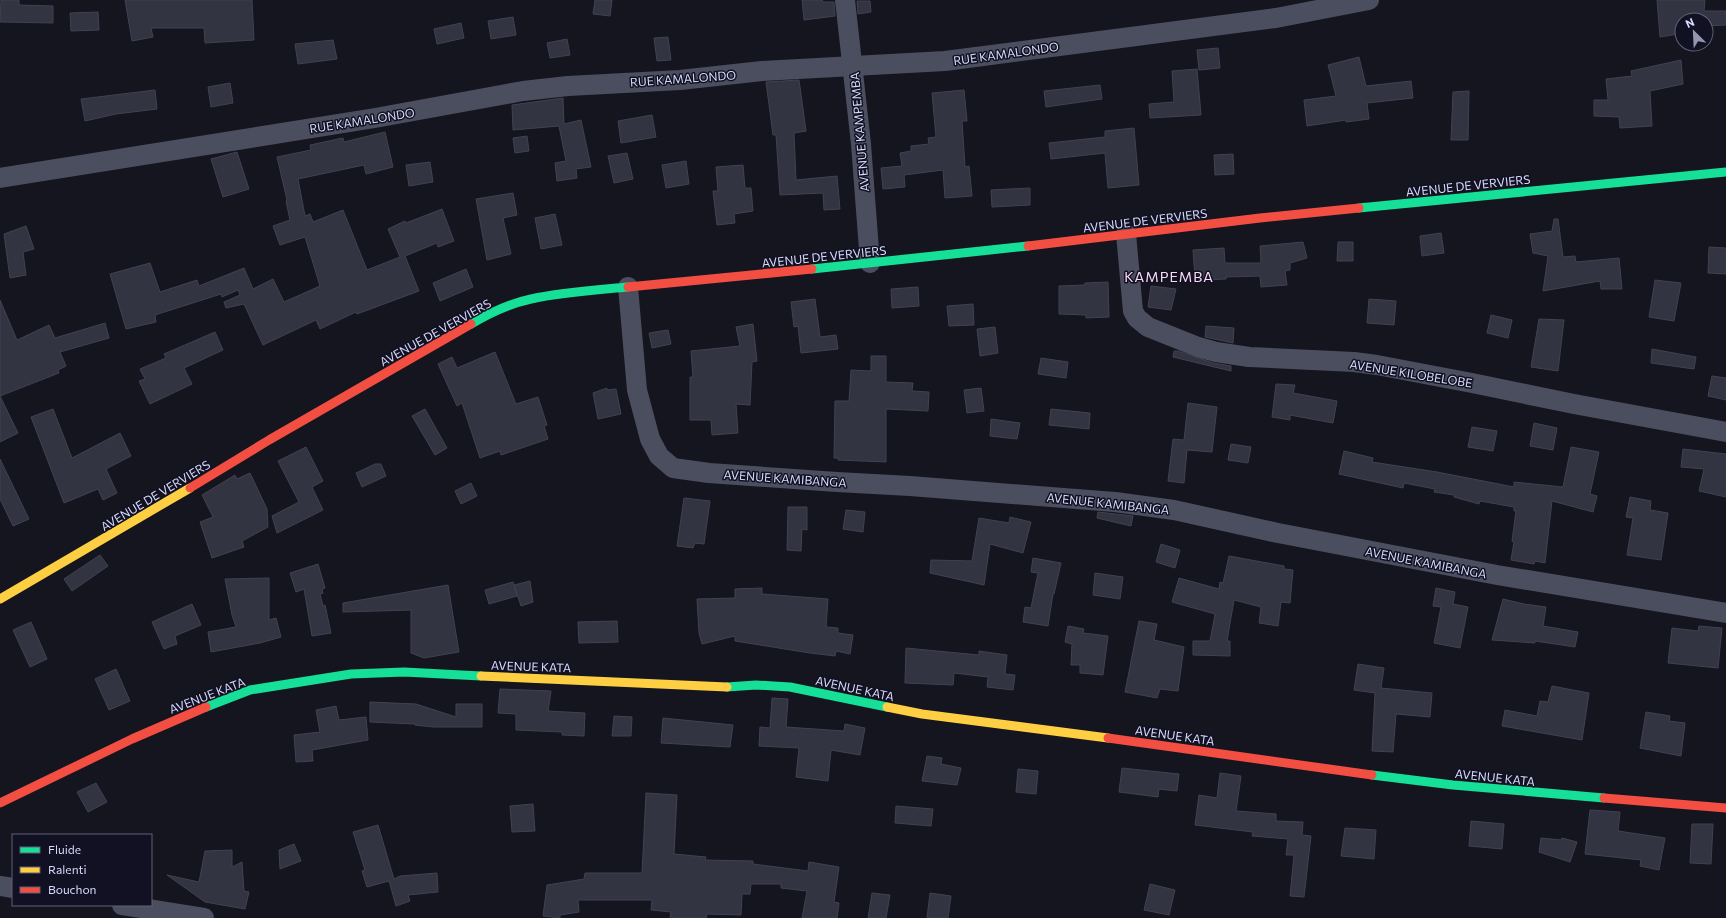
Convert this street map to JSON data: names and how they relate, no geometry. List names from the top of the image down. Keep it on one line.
{"streets":{"street":["RUE KAMALONDO","AVENUE KAMPEMBA","AVENUE DE VERVIERS","AVENUE KILOBELOBE","AVENUE KAMIBANGA","AVENUE KATA"]},"crossings":[["RUE KAMALONDO","AVENUE KAMPEMBA"],["AVENUE KAMPEMBA","AVENUE DE VERVIERS"],["AVENUE DE VERVIERS","AVENUE KILOBELOBE"],["AVENUE DE VERVIERS","AVENUE KAMIBANGA"]],"districts":["KAMPEMBA"],"legend":["Fluide","Ralenti","Bouchon"],"north":"top left"}
